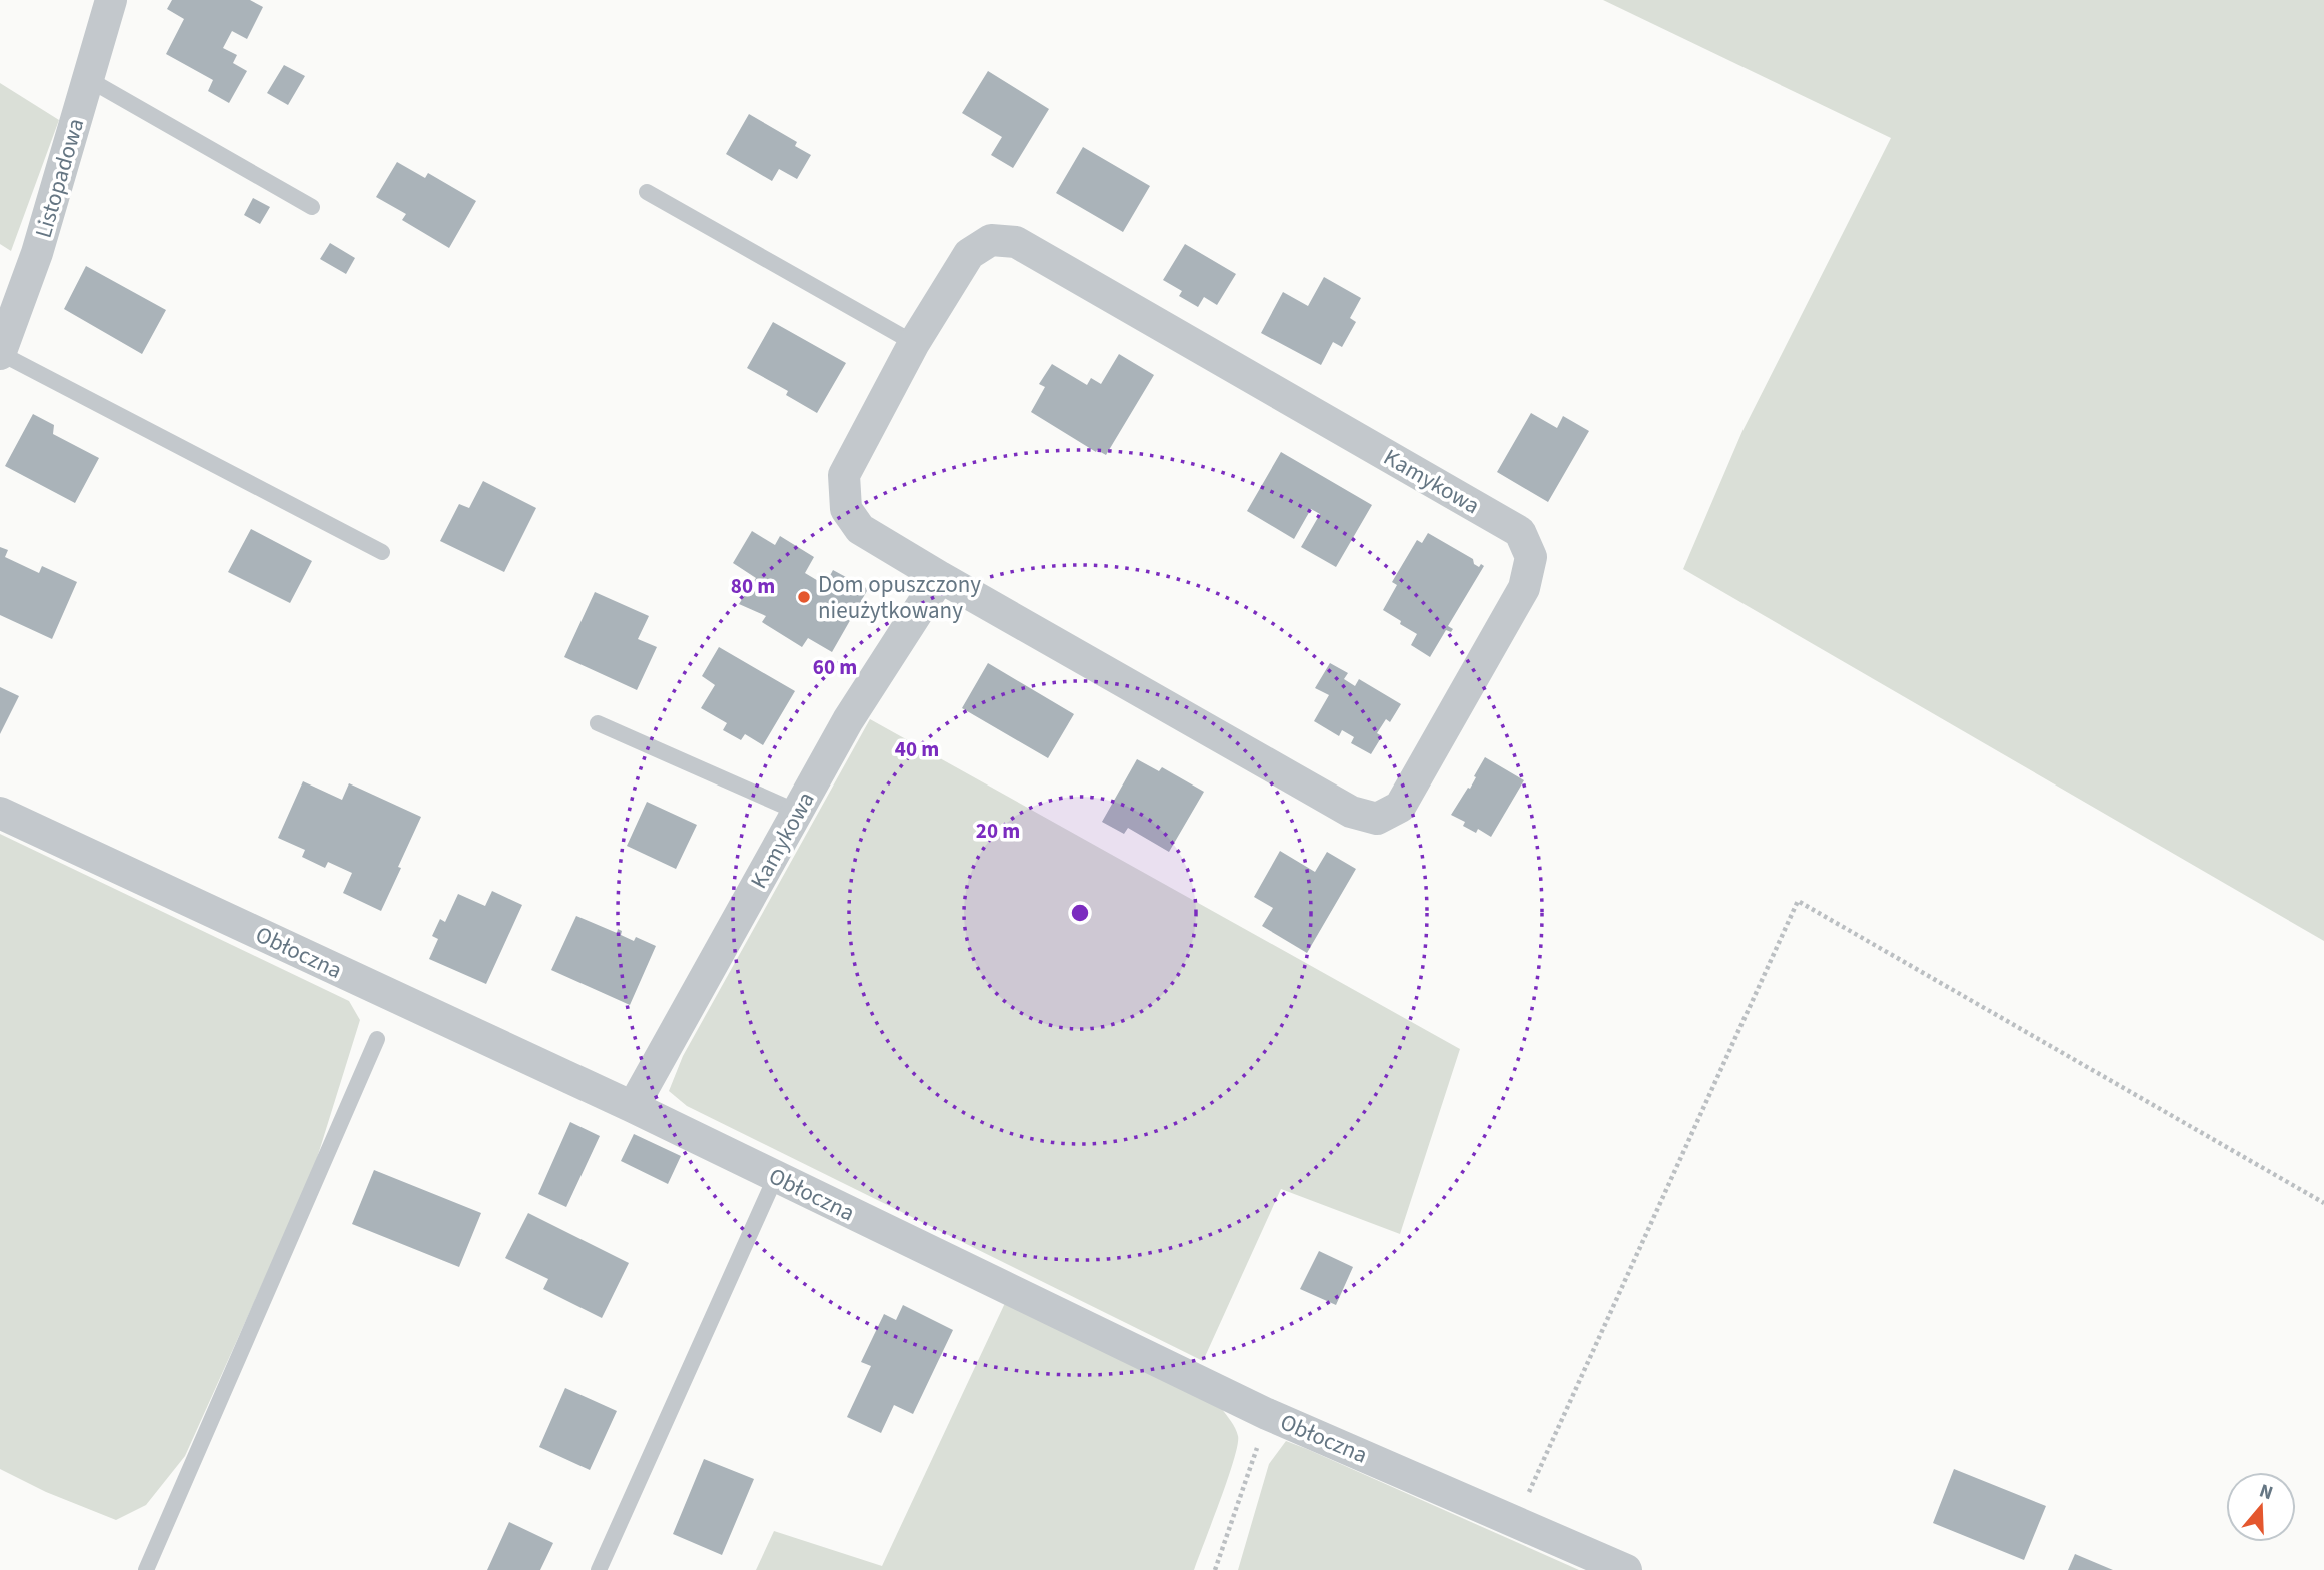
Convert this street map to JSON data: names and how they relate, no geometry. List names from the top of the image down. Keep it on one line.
{"streets":{"street":["Listopadowa","Kamykowa","Obłoczna"]},"crossings":[["Kamykowa","Obłoczna"]],"places":["Dom opuszczony nieużytkowany"],"north":"top","rings":["80 m","60 m","40 m","20 m"]}
